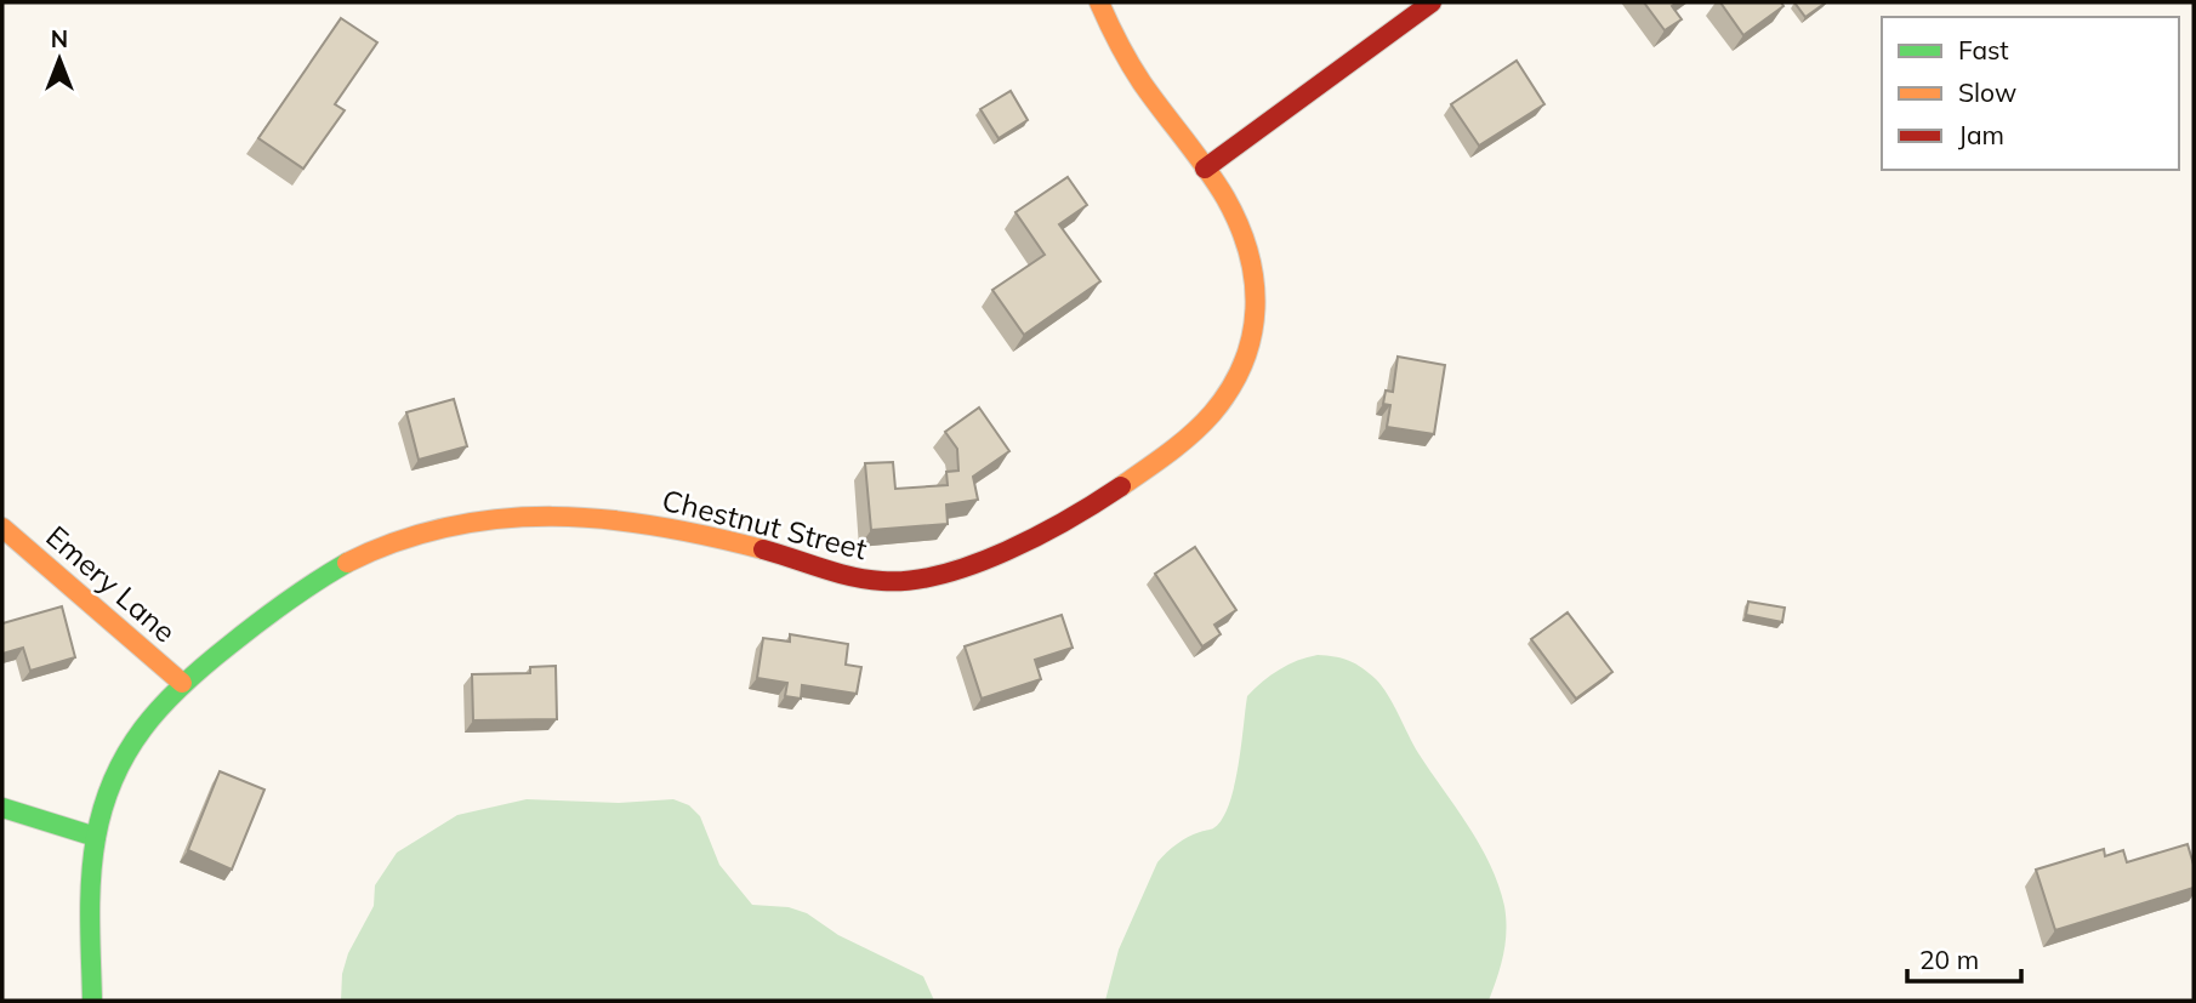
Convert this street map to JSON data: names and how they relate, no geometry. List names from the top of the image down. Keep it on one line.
{"streets":{"street":["Chestnut Street","Emery Lane"]},"crossings":[["Chestnut Street","Emery Lane"]],"legend":["Fast","Slow","Jam"],"scale_bar":"20 m","north":"top"}
